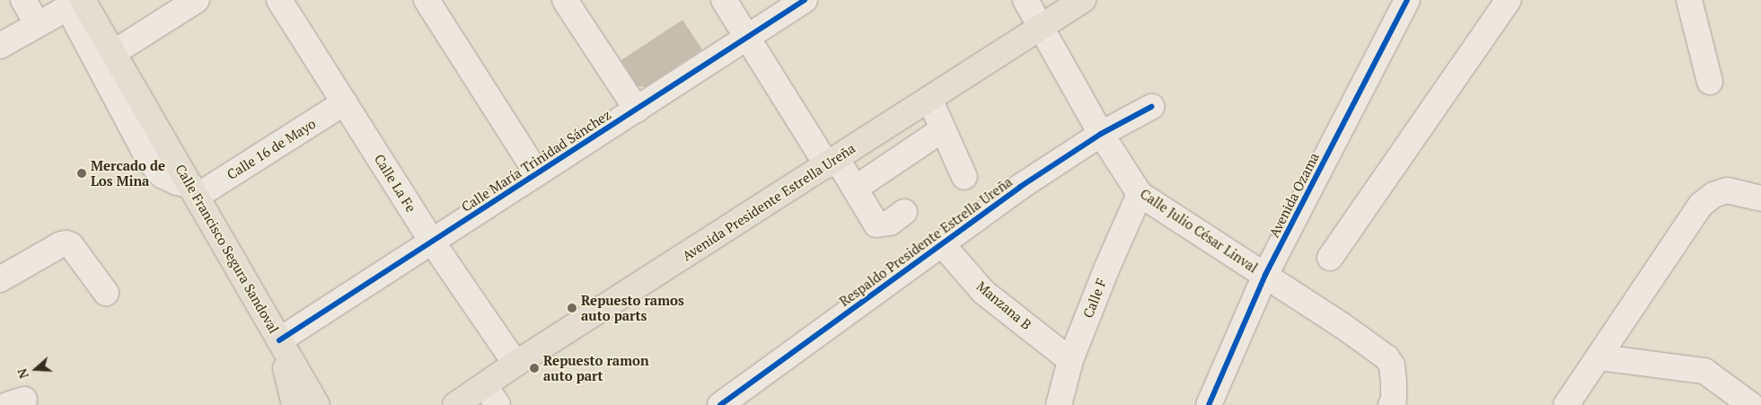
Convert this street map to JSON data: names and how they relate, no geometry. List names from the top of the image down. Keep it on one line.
{"streets":{"main road":["Avenida Presidente Estrella Ureña","Calle Francisco Segura Sandoval"],"street":["Calle 16 de Mayo","Calle María Trinidad Sánchez","Calle La Fe","Avenida Ozama","Calle Julio César Linval","Respaldo Presidente Estrella Ureña","Calle F","Manzana B"]},"crossings":[["Calle 16 de Mayo","Calle La Fe"],["Calle 16 de Mayo","Calle Francisco Segura Sandoval"],["Calle María Trinidad Sánchez","Calle La Fe"],["Calle María Trinidad Sánchez","Calle Francisco Segura Sandoval"],["Calle La Fe","Avenida Presidente Estrella Ureña"],["Avenida Ozama","Calle Julio César Linval"],["Avenida Presidente Estrella Ureña","Calle Julio César Linval"],["Calle Julio César Linval","Respaldo Presidente Estrella Ureña"],["Calle Julio César Linval","Calle F"],["Respaldo Presidente Estrella Ureña","Manzana B"],["Calle F","Manzana B"]],"places":["Mercado de Los Mina","Repuesto ramos auto parts","Repuesto ramon auto part"],"north":"left"}
